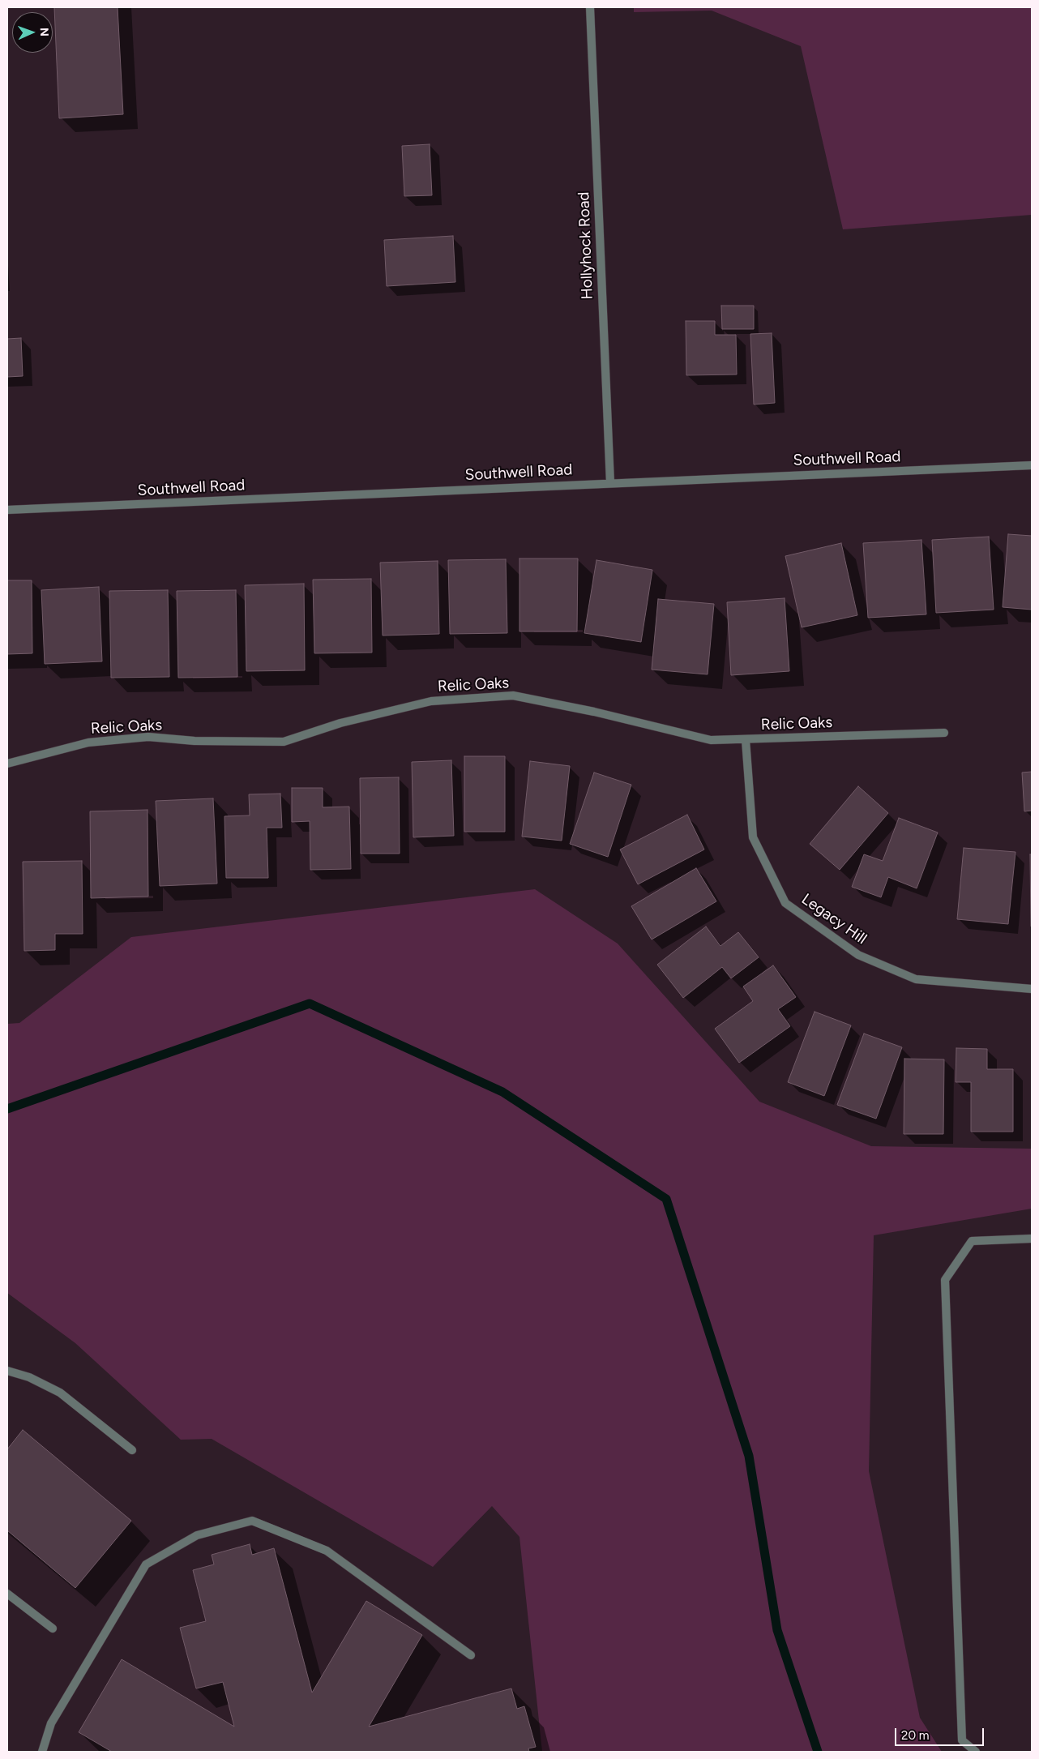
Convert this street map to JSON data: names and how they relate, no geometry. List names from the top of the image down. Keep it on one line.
{"streets":{"street":["Hollyhock Road","Southwell Road","Relic Oaks","Legacy Hill"]},"crossings":[["Hollyhock Road","Southwell Road"],["Relic Oaks","Legacy Hill"]],"scale_bar":"20 m","north":"right"}
